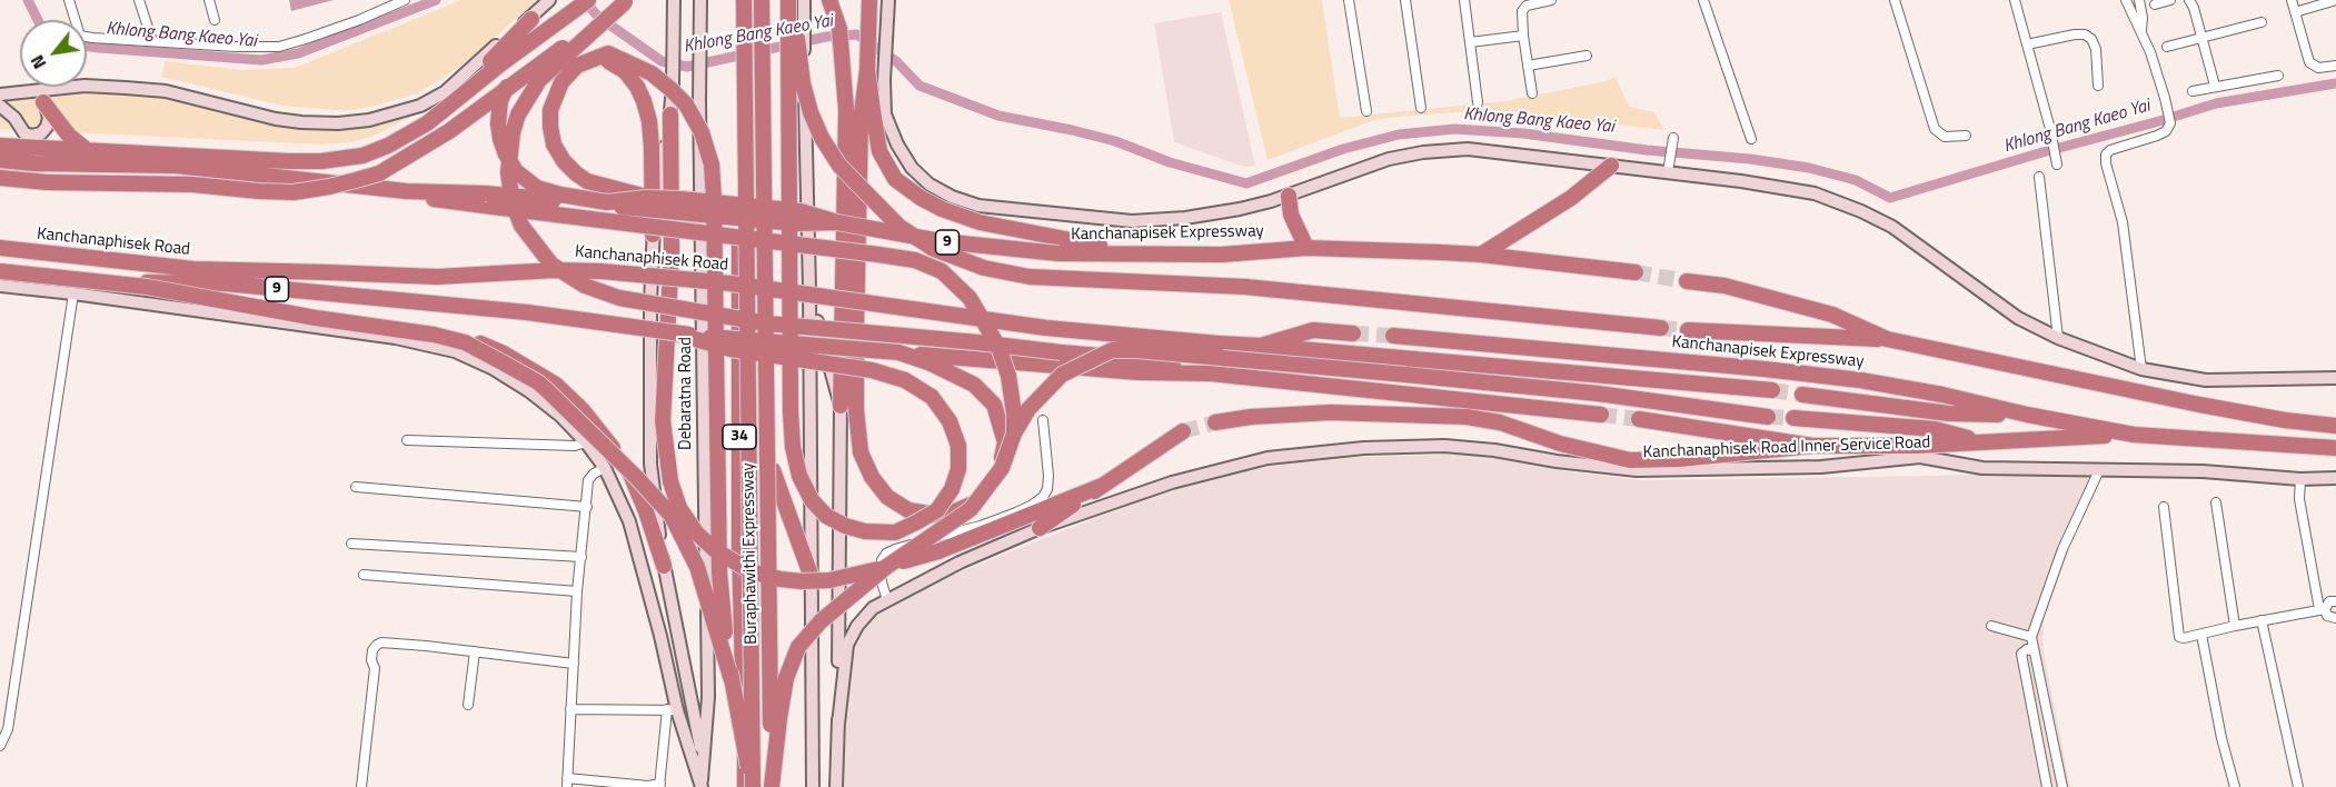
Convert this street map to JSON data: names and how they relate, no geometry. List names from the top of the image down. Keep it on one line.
{"streets":{"highway":["Kanchanapisek Expressway","Kanchanaphisek Road","9","34","Buraphawithi Expressway"],"main road":["Debaratna Road","Kanchanaphisek Road Inner Service Road"]},"crossings":[["Kanchanapisek Expressway","9"],["34","Buraphawithi Expressway"]],"water":["Khlong Bang Kaeo Yai"],"north":"bottom left"}
